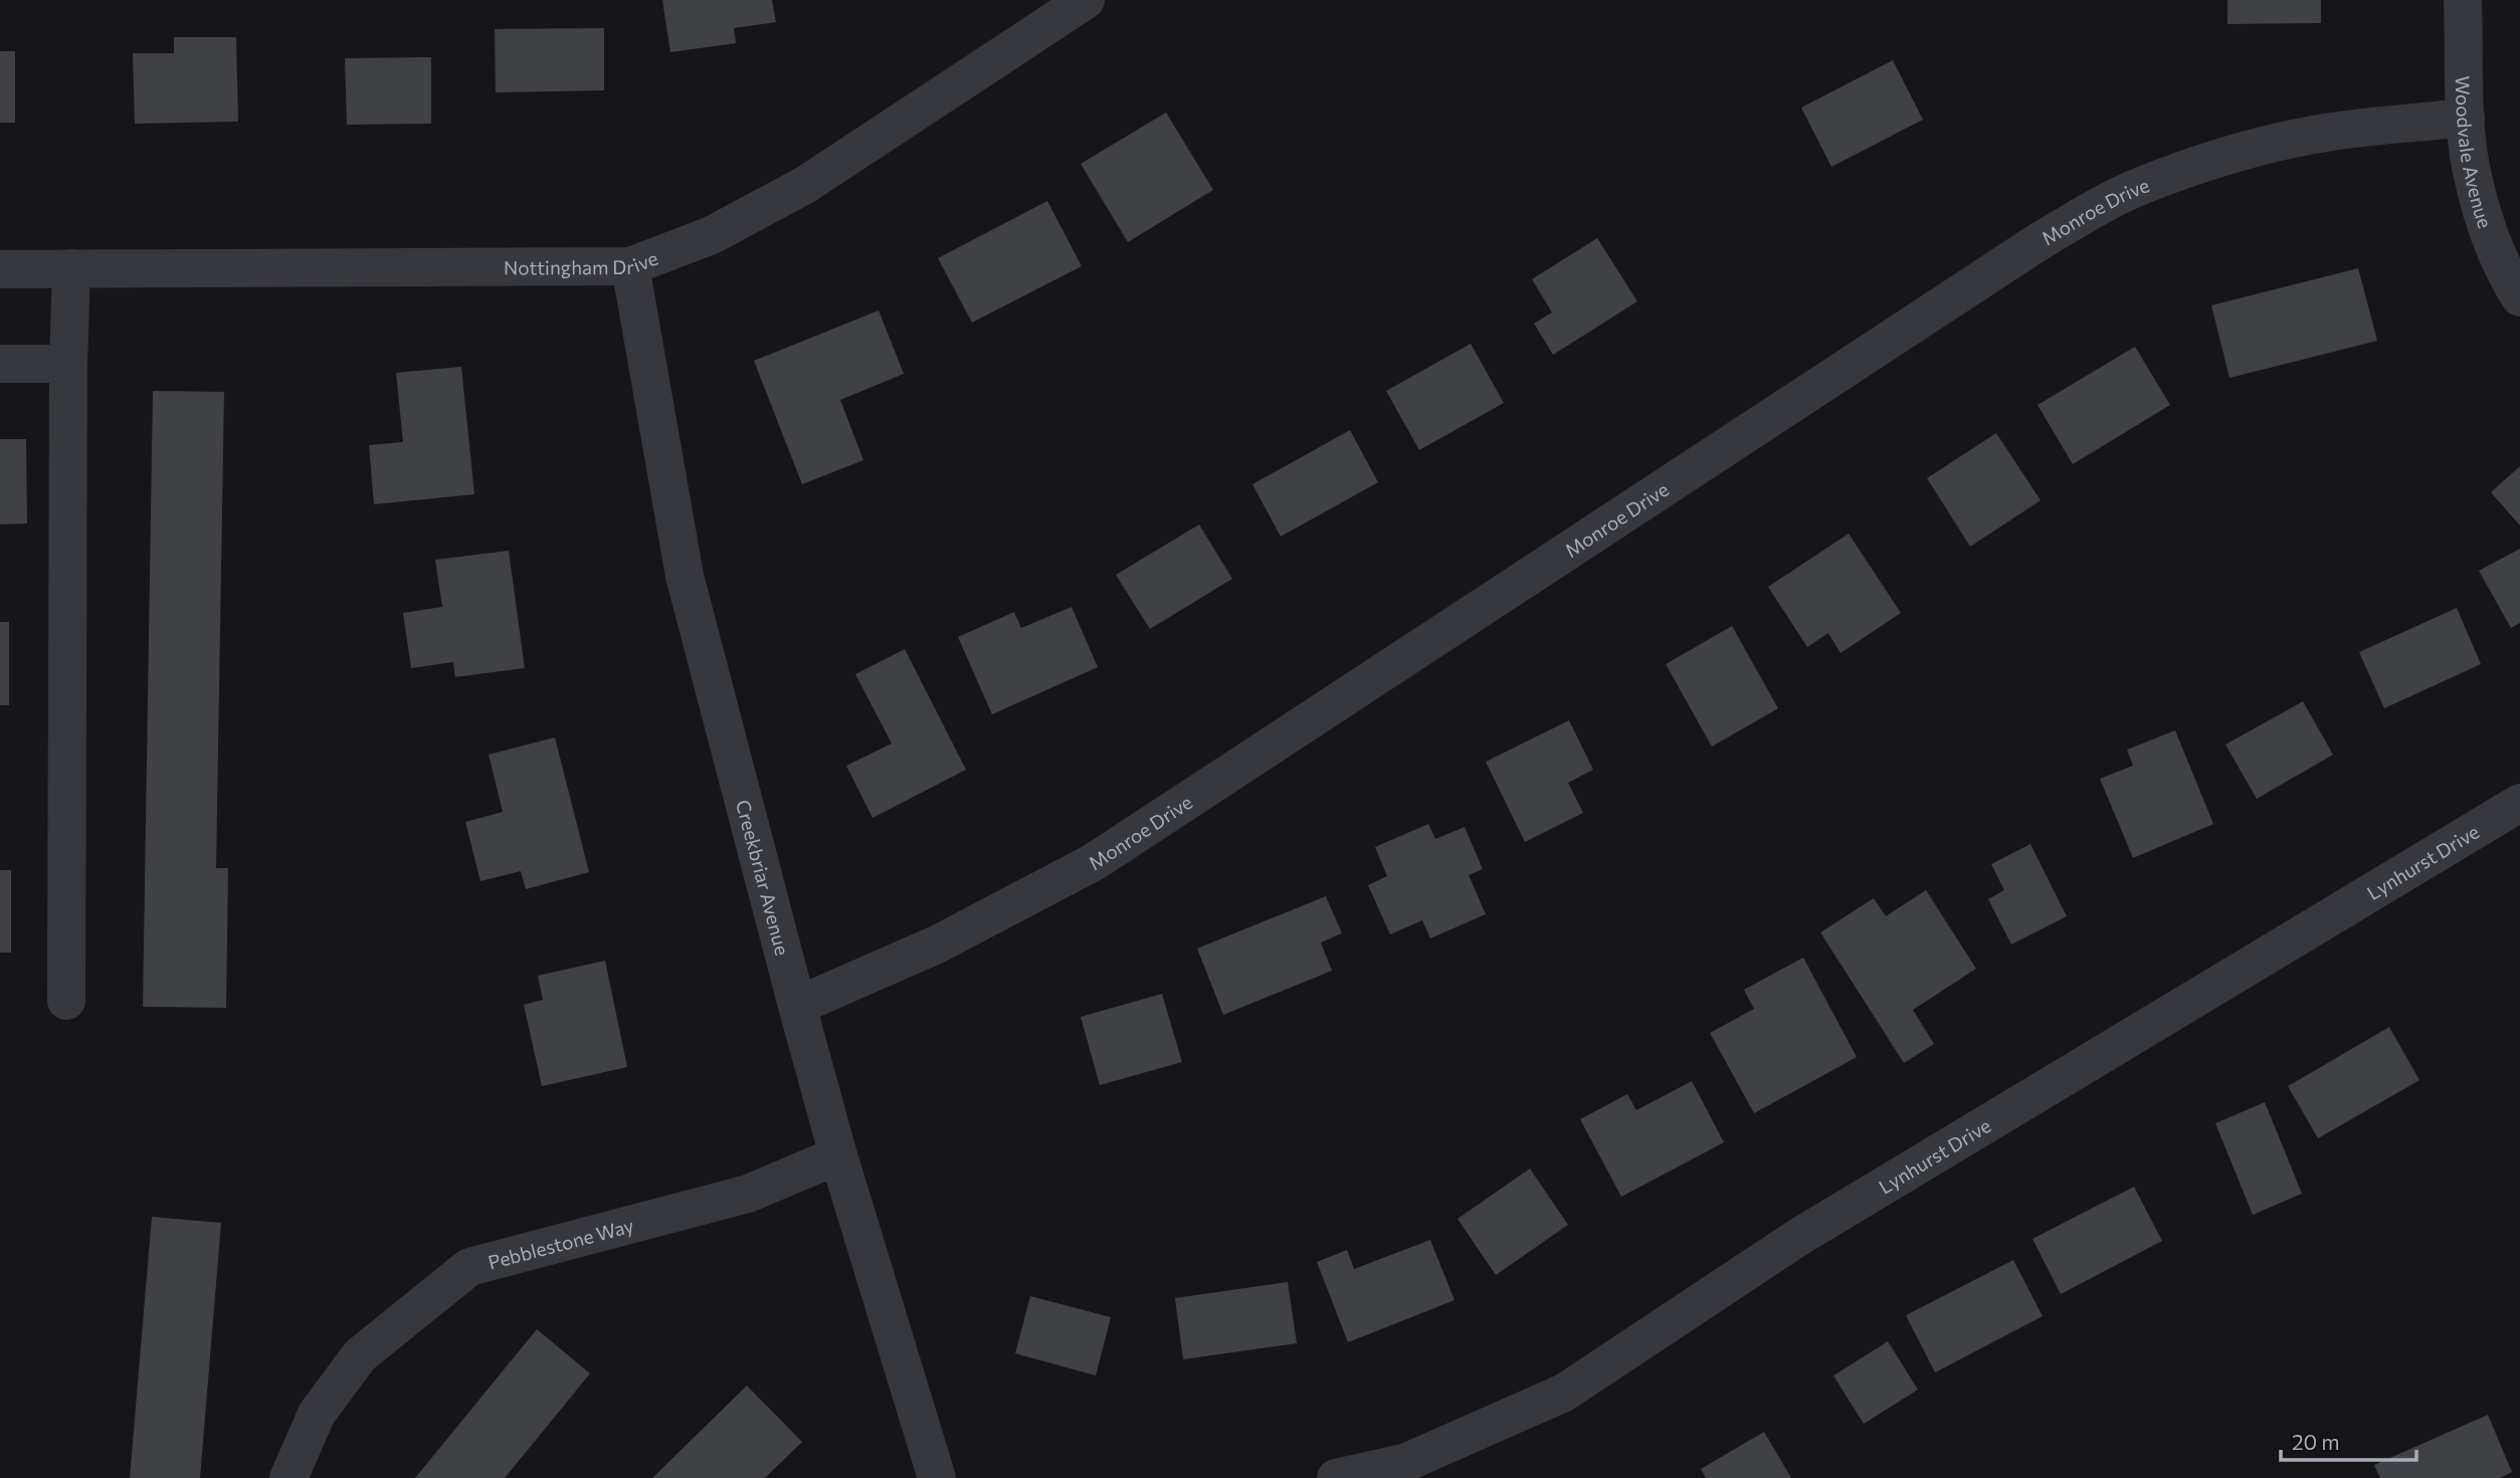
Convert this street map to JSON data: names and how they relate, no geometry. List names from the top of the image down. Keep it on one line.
{"streets":{"street":["Woodvale Avenue","Monroe Drive","Nottingham Drive","Lynhurst Drive","Creekbriar Avenue","Pebblestone Way"]},"crossings":[["Woodvale Avenue","Monroe Drive"],["Monroe Drive","Creekbriar Avenue"],["Nottingham Drive","Creekbriar Avenue"],["Creekbriar Avenue","Pebblestone Way"]],"scale_bar":"20 m"}
